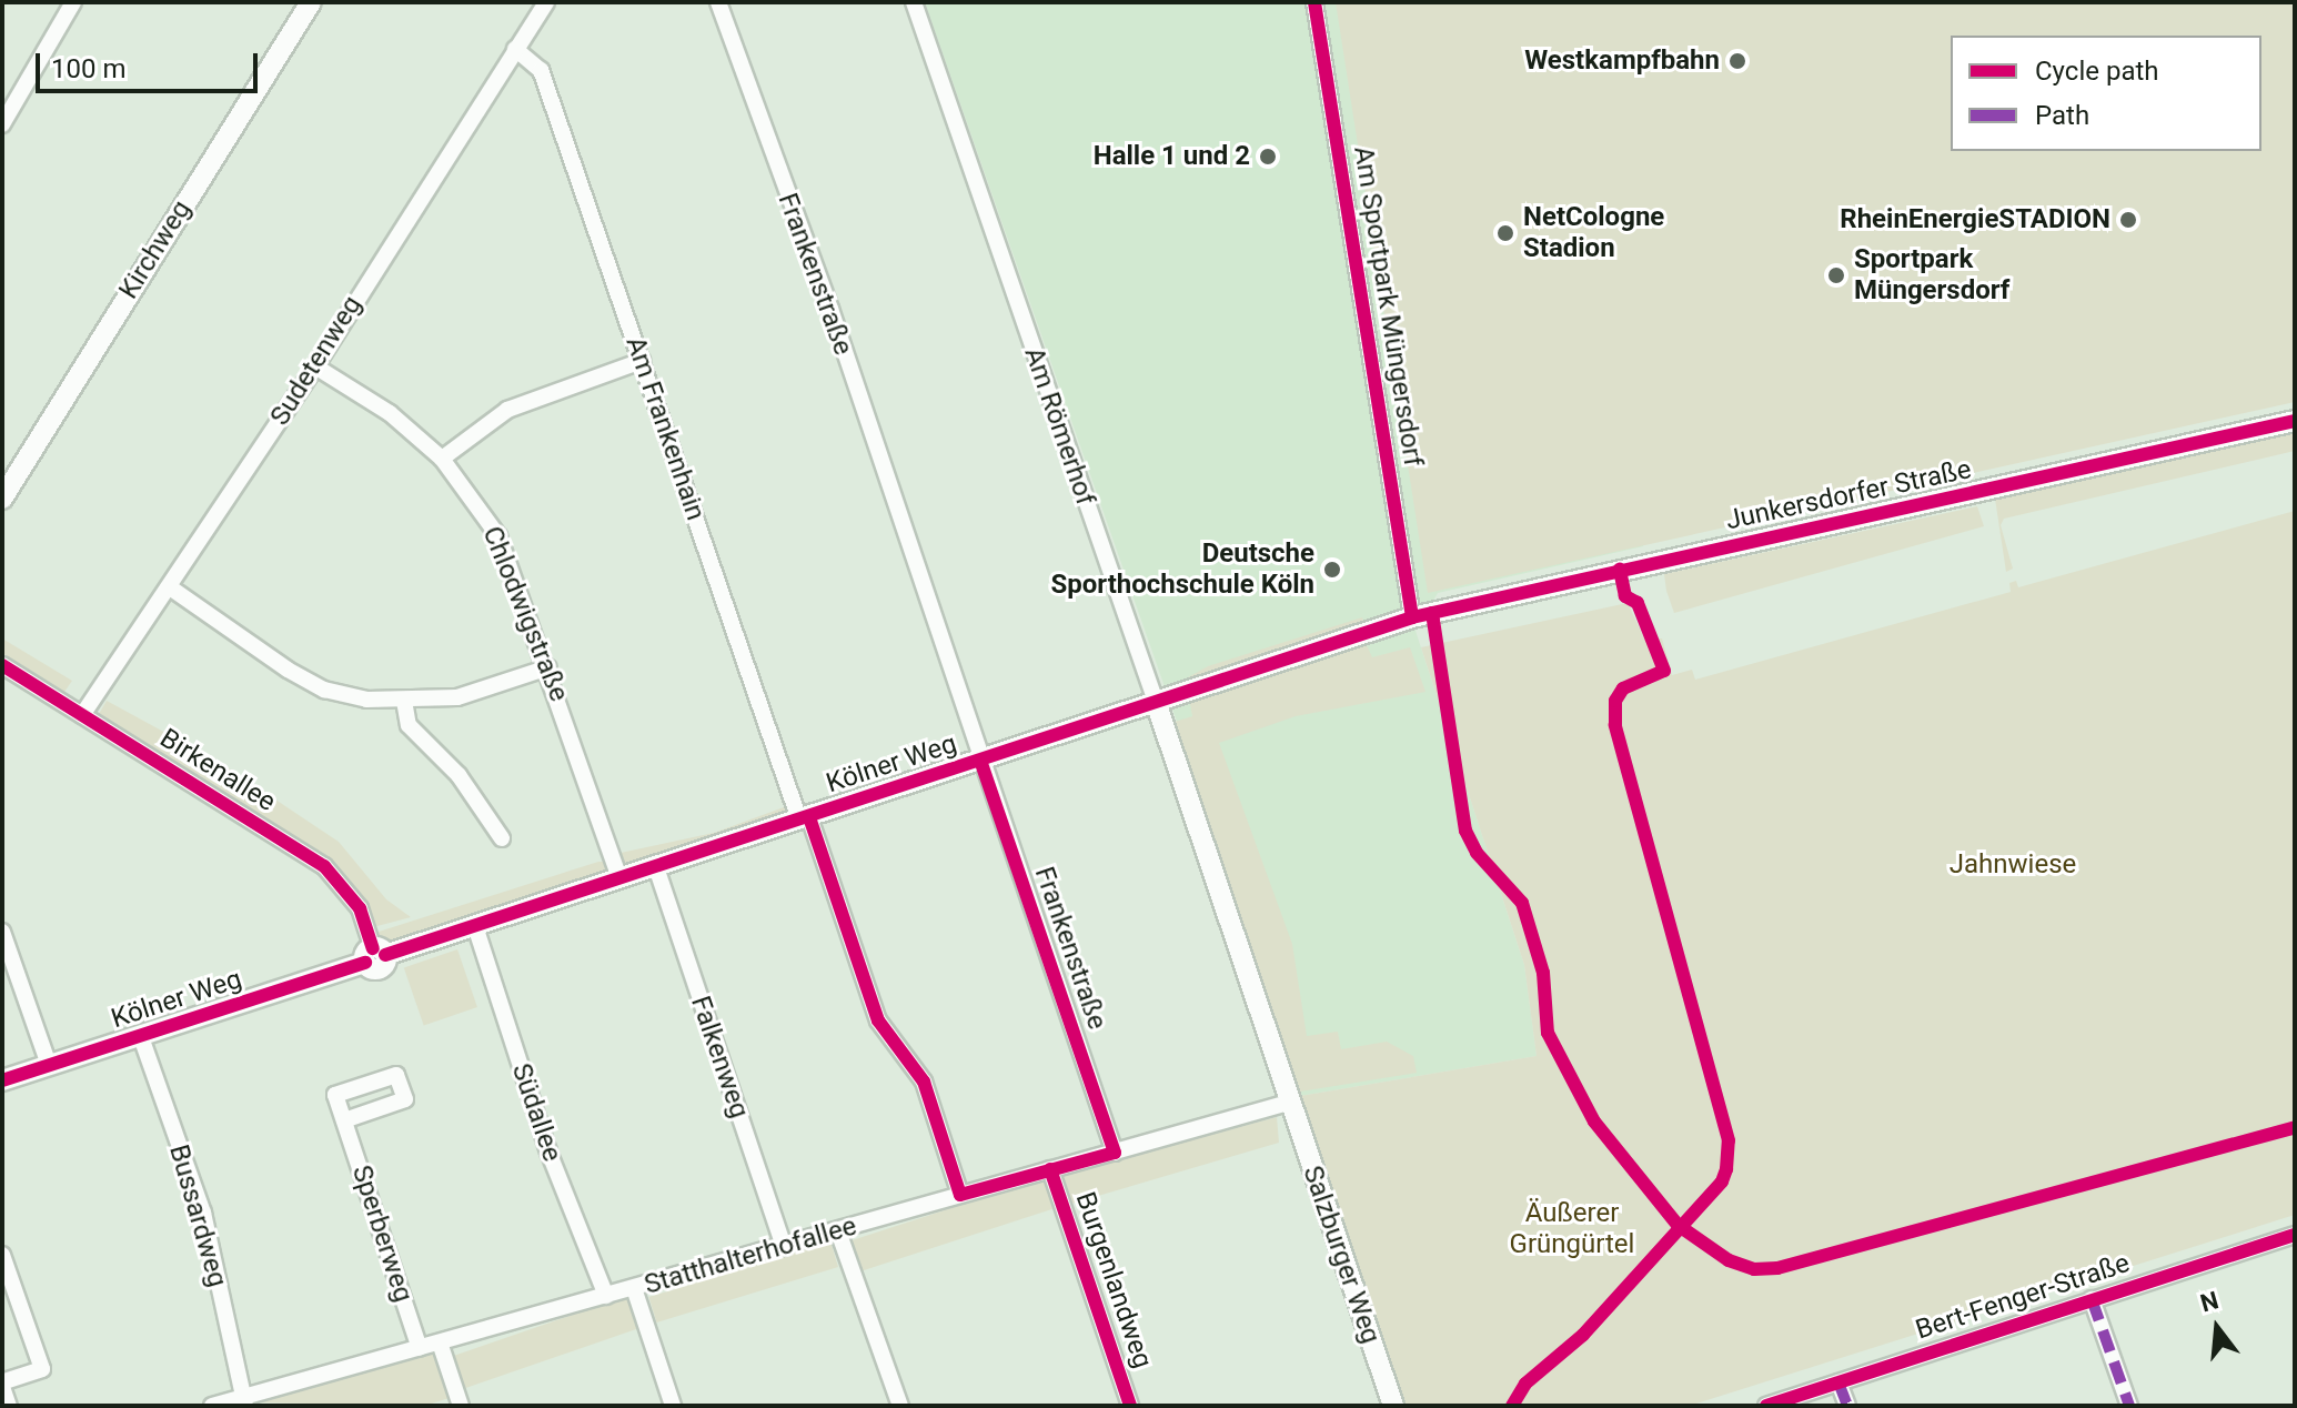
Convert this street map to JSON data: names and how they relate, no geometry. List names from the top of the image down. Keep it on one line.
{"streets":{"street":["Kirchweg","Frankenstraße","Am Sportpark Müngersdorf","Sudetenweg","Am Römerhof","Am Frankenhain","Junkersdorfer Straße","Chlodwigstraße","Kölner Weg","Birkenallee","Falkenweg","Südallee","Bussardweg","Sperberweg","Salzburger Weg","Statthalterhofallee","Burgenlandweg","Bert-Fenger-Straße"]},"crossings":[["Frankenstraße","Kölner Weg"],["Frankenstraße","Statthalterhofallee"],["Am Sportpark Müngersdorf","Junkersdorfer Straße"],["Am Sportpark Müngersdorf","Kölner Weg"],["Sudetenweg","Am Frankenhain"],["Sudetenweg","Chlodwigstraße"],["Sudetenweg","Birkenallee"],["Am Römerhof","Kölner Weg"],["Am Römerhof","Salzburger Weg"],["Am Römerhof","Statthalterhofallee"],["Am Frankenhain","Kölner Weg"],["Am Frankenhain","Statthalterhofallee"],["Junkersdorfer Straße","Kölner Weg"],["Chlodwigstraße","Kölner Weg"],["Kölner Weg","Birkenallee"],["Kölner Weg","Falkenweg"],["Kölner Weg","Südallee"],["Kölner Weg","Bussardweg"],["Falkenweg","Statthalterhofallee"],["Südallee","Statthalterhofallee"],["Bussardweg","Statthalterhofallee"],["Sperberweg","Statthalterhofallee"],["Salzburger Weg","Statthalterhofallee"],["Statthalterhofallee","Burgenlandweg"]],"parks":["Jahnwiese","Äußerer Grüngürtel"],"places":["Westkampfbahn","Halle 1 und 2","RheinEnergieSTADION","NetCologne Stadion","Sportpark Müngersdorf","Deutsche Sporthochschule Köln"],"legend":["Cycle path","Path"],"scale_bar":"100 m","north":"top"}
